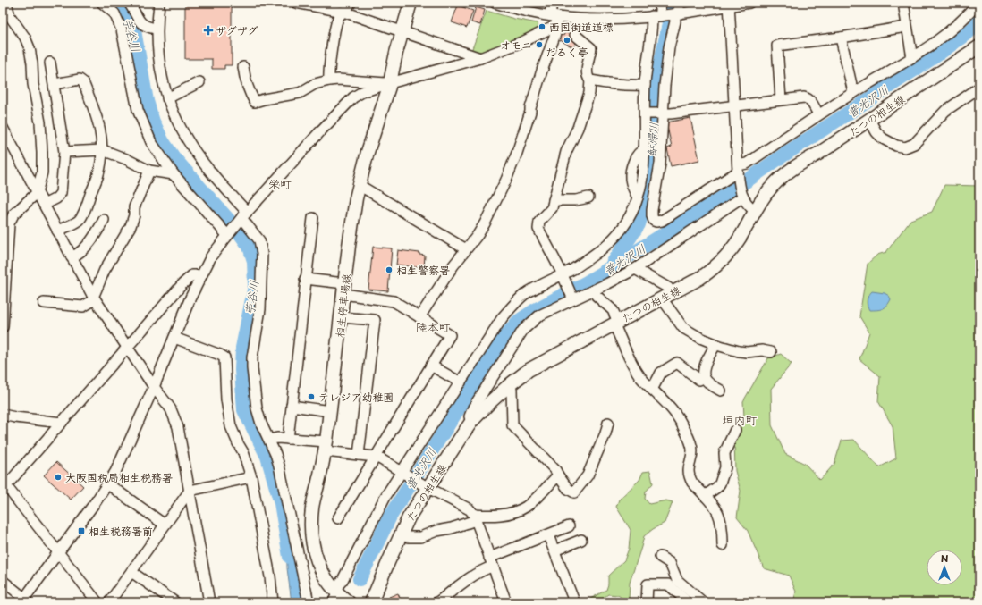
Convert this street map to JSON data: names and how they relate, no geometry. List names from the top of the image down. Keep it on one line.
{"streets":{"main road":["たつの相生線","相生停車場線"]},"districts":["栄町","陸本町","垣内町"],"water":["苧谷川","普光沢川","鮎帰川"],"places":{"other":["西国街道道標","だるく亭","オモニ","相生警察署","テレジア幼稚園","大阪国税局相生税務署"],"health":["ザグザグ"],"transit":["相生税務署前"]},"north":"top"}
